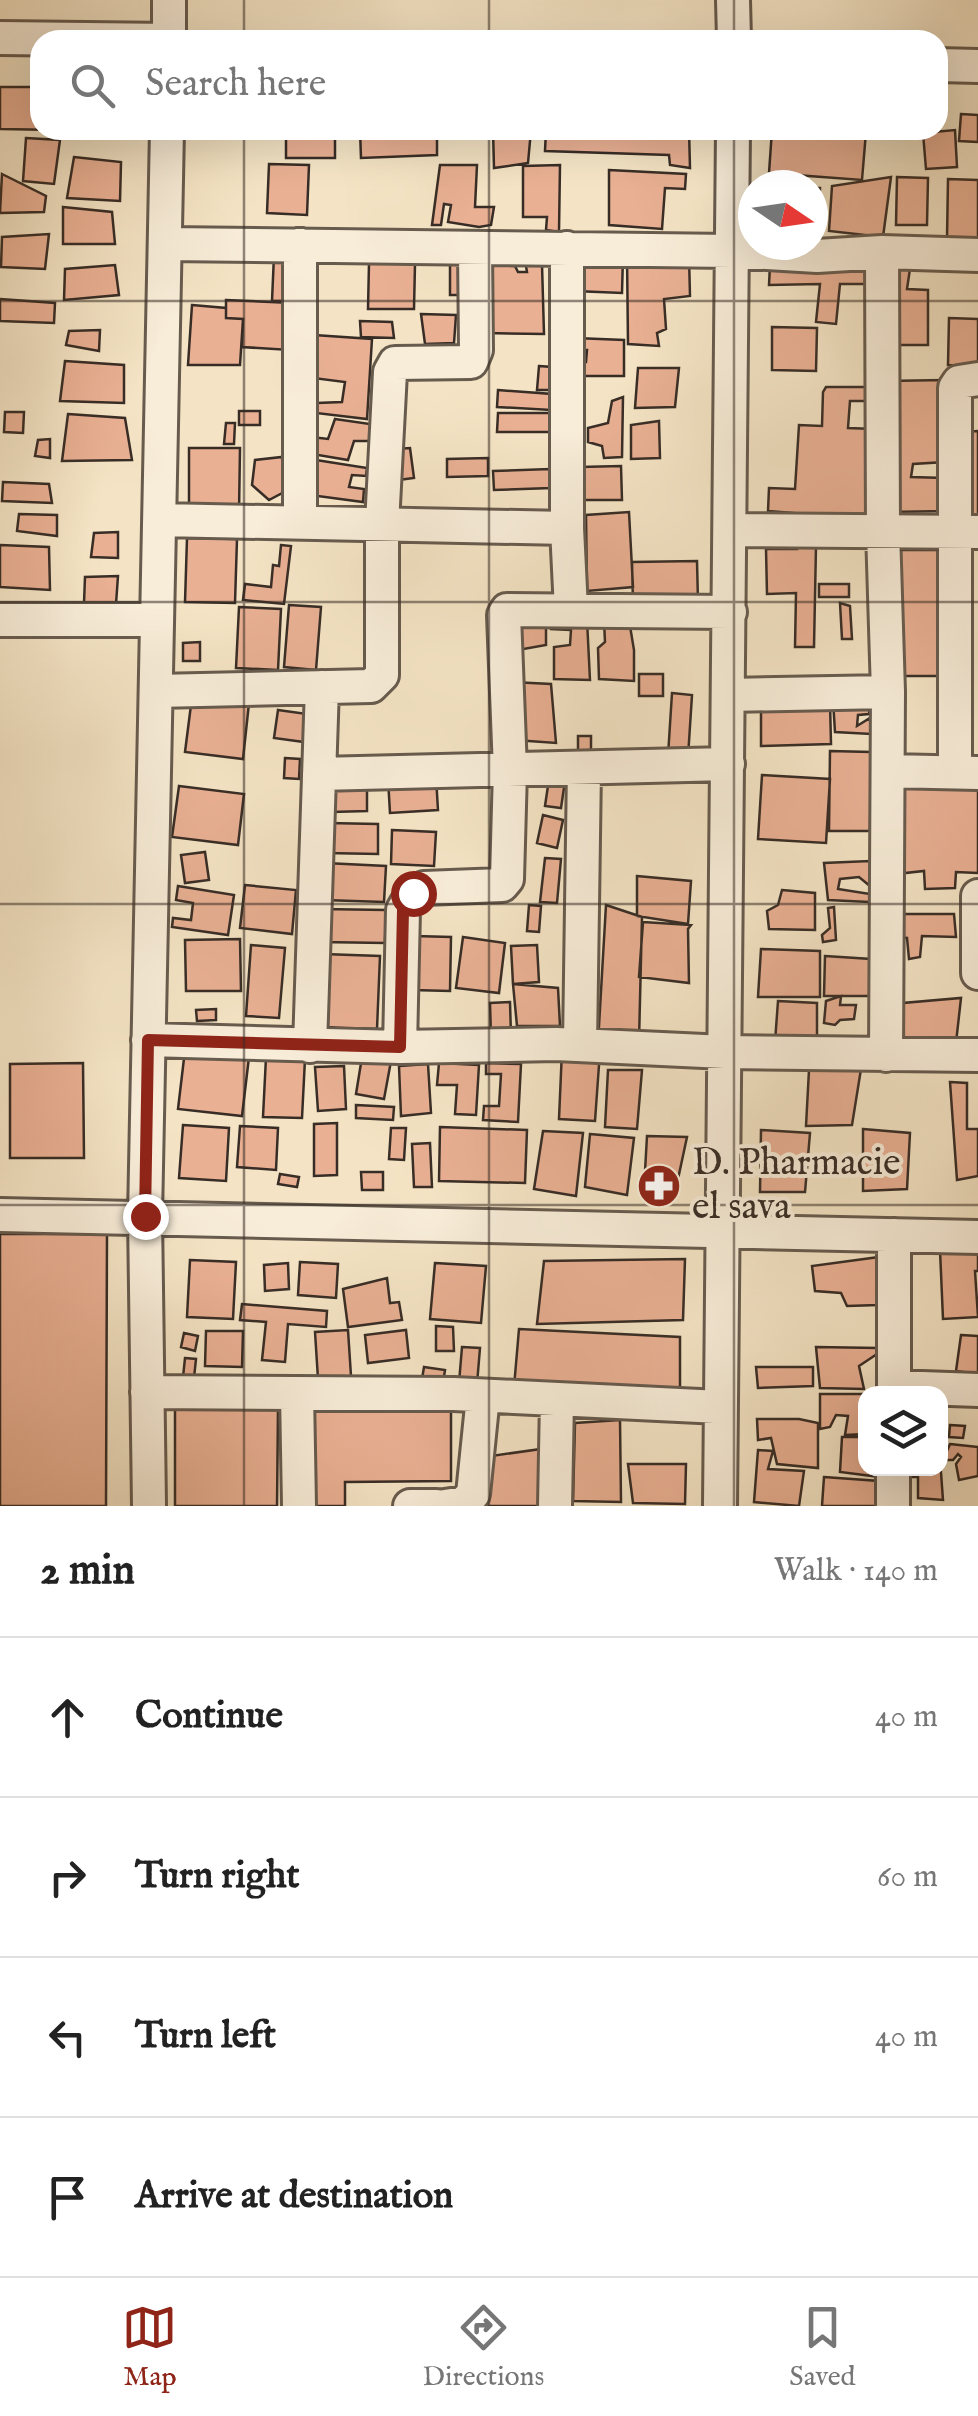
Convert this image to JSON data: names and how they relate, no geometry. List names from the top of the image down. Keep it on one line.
{"places":{"pharmacy":["D. Pharmacie el sava"]},"north":"right","page":{"search":"Search here","heading":["2 min","Walk · 140 m"],"list":[["Continue","40 m"],["Turn right","60 m"],["Turn left","40 m"],"Arrive at destination"],"nav":["Map","Directions","Saved"]}}
